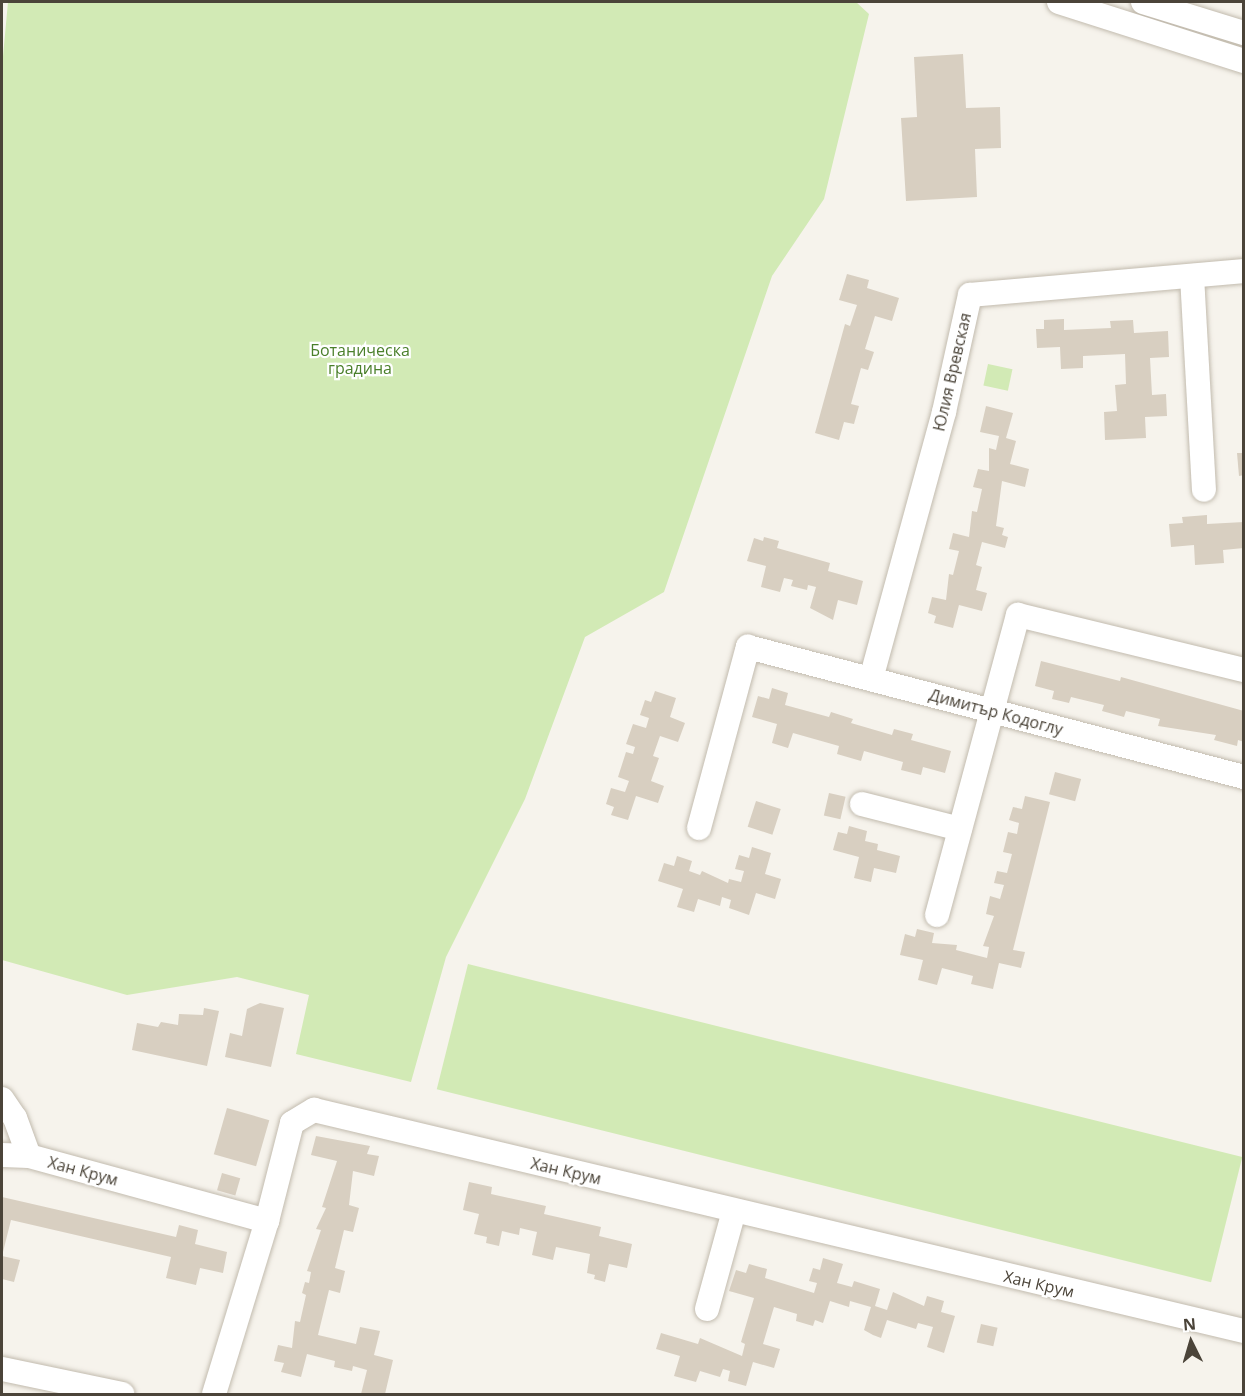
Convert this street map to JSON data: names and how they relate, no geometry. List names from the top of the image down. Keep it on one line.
{"streets":{"street":["Юлия Вревская","Димитър Кодоглу","Хан Крум"]},"crossings":[["Юлия Вревская","Димитър Кодоглу"]],"parks":["Ботаническа градина"],"north":"top"}
